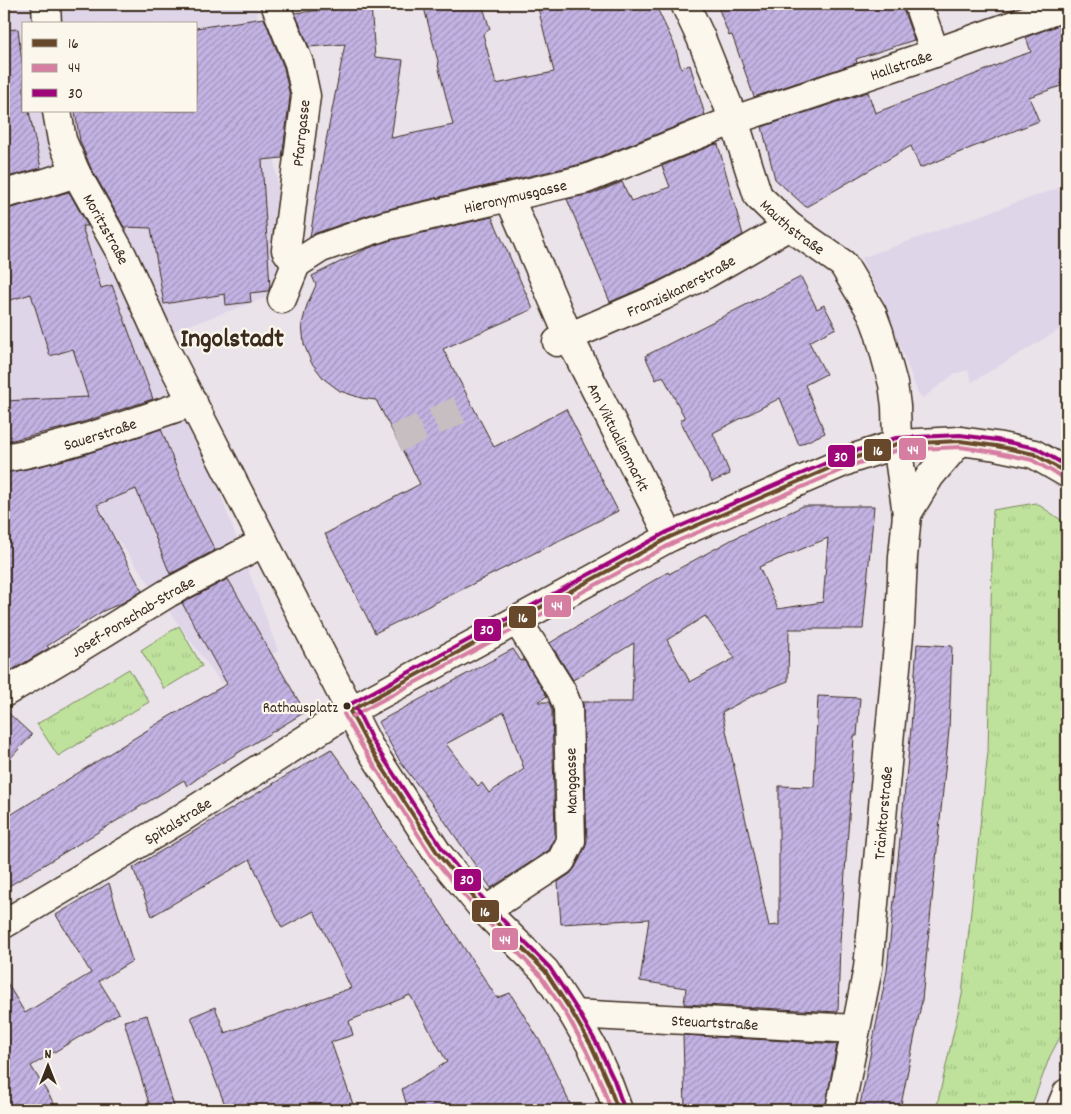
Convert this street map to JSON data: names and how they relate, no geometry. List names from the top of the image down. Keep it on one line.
{"streets":{"street":["Hallstraße","Pfarrgasse","Hieronymusgasse","Mauthstraße","Moritzstraße","Franziskanerstraße","Sauerstraße","Am Viktualienmarkt","Josef-Ponschab-Straße","Manggasse","Tränktorstraße","Spitalstraße","Steuartstraße"]},"crossings":[["Hallstraße","Hieronymusgasse"],["Hallstraße","Mauthstraße"],["Pfarrgasse","Hieronymusgasse"],["Hieronymusgasse","Mauthstraße"],["Hieronymusgasse","Am Viktualienmarkt"],["Mauthstraße","Franziskanerstraße"],["Mauthstraße","Tränktorstraße"],["Mauthstraße","Spitalstraße"],["Moritzstraße","Sauerstraße"],["Franziskanerstraße","Am Viktualienmarkt"],["Am Viktualienmarkt","Spitalstraße"],["Manggasse","Spitalstraße"],["Tränktorstraße","Spitalstraße"],["Tränktorstraße","Steuartstraße"]],"districts":["Ingolstadt"],"places":["Rathausplatz"],"lines":["transit line 30","transit line 16","transit line 44"],"legend":["16","44","30"],"north":"top"}
